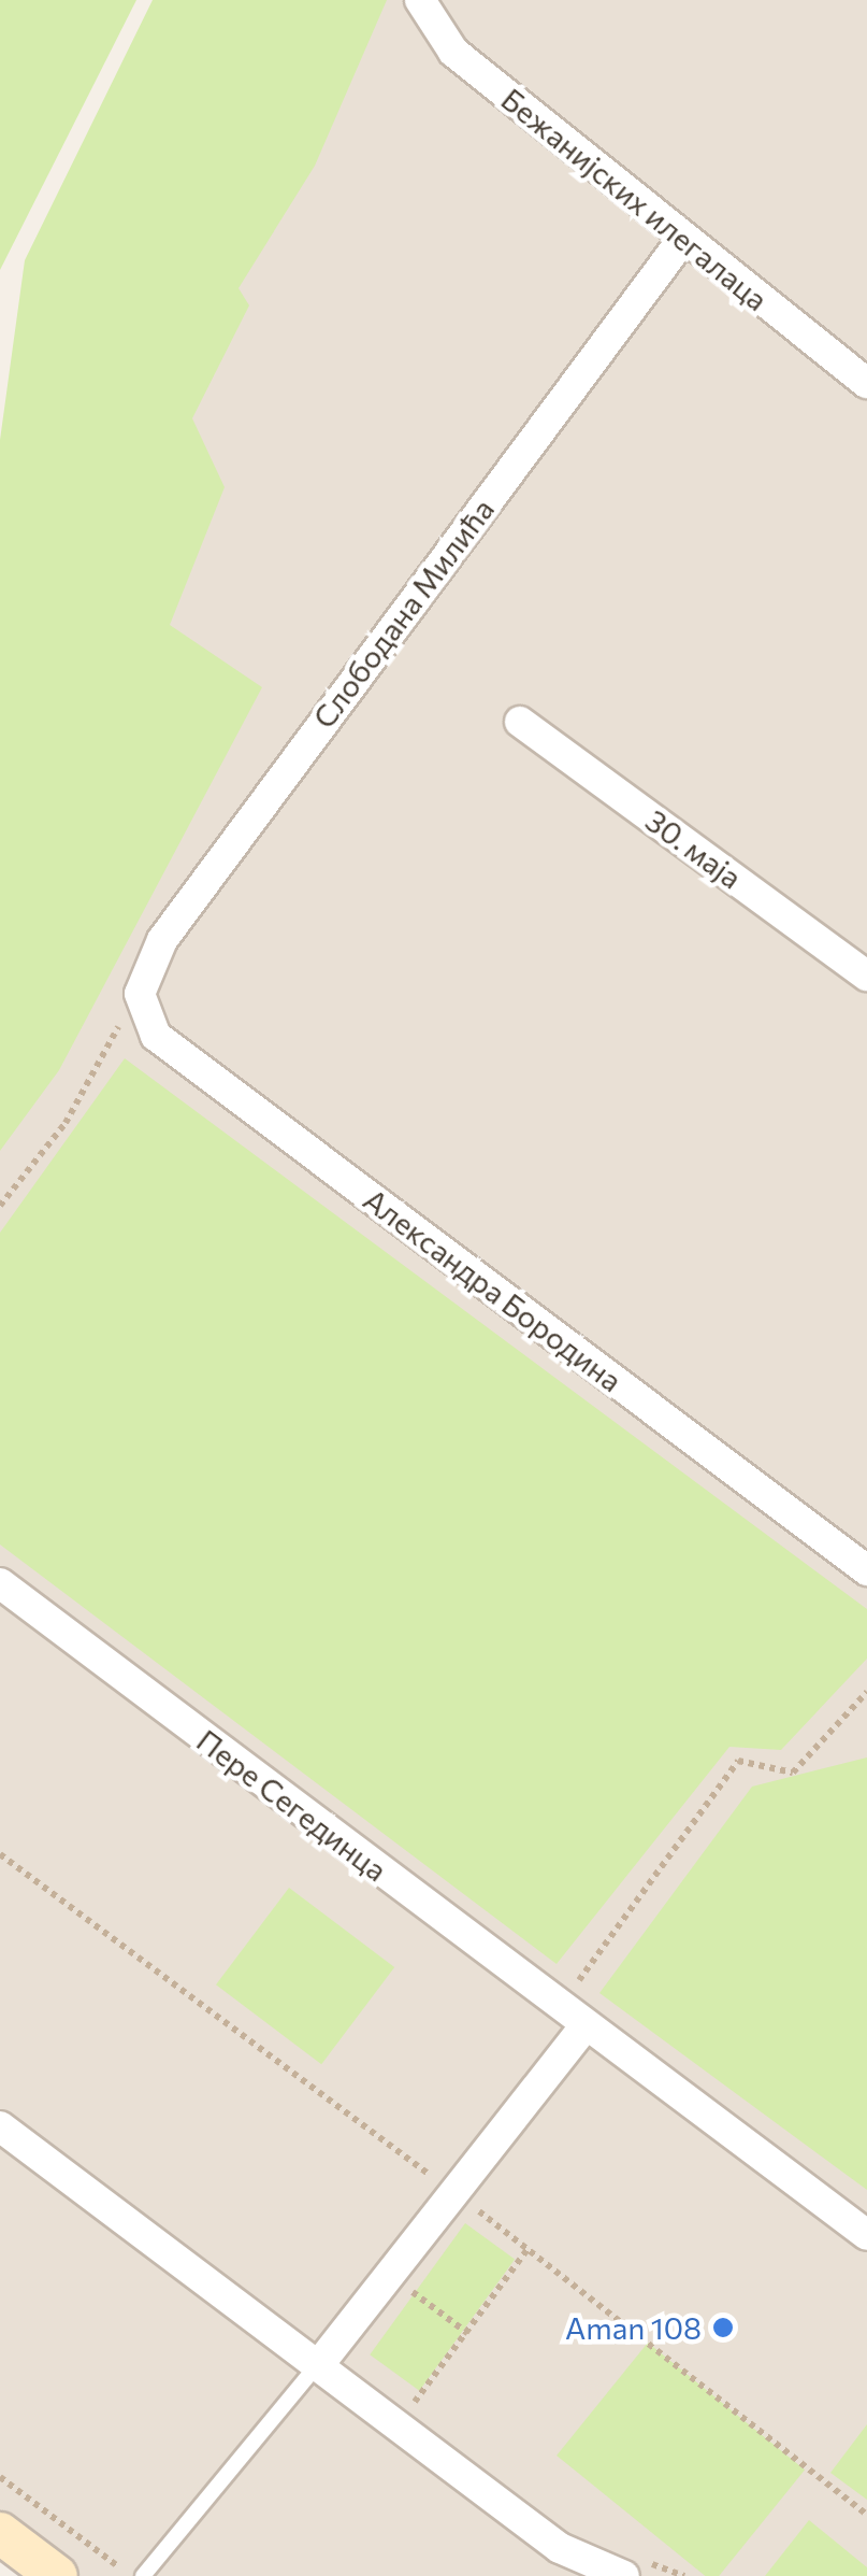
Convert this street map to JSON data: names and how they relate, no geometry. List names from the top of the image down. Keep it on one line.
{"streets":{"street":["Бежанијских илегалаца","Слободана Милића","30. маја","Александра Бородина","Пере Сегединца"]},"crossings":[["Бежанијских илегалаца","Слободана Милића"],["Слободана Милића","Александра Бородина"]],"places":["Aman 108"]}
